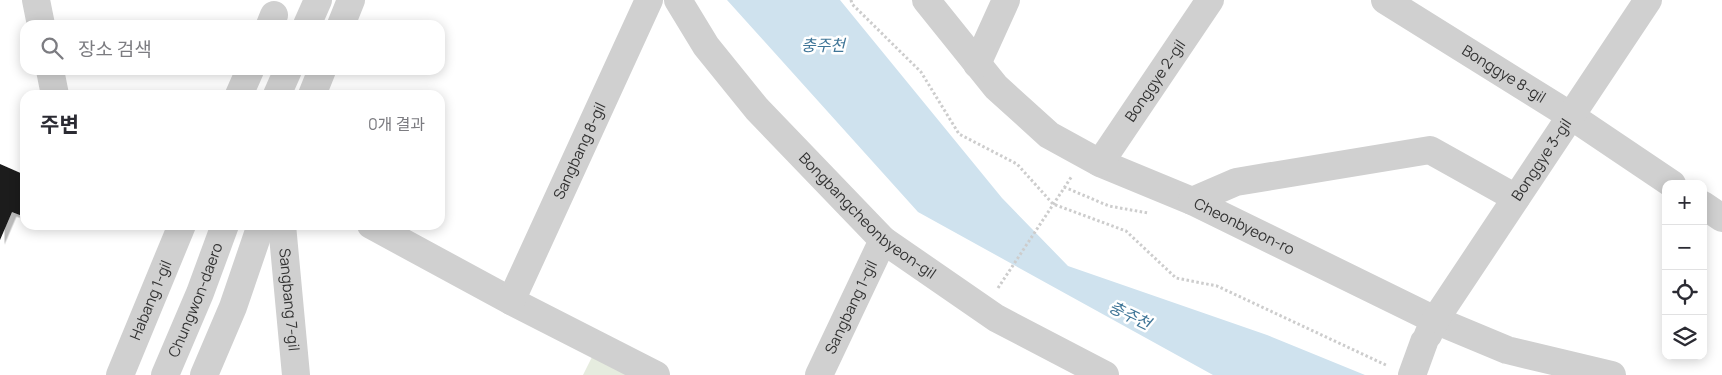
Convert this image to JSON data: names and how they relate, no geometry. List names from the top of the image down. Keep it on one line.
{"streets":{"street":["Bonggye 8-gil","Bonggye 2-gil","Sangbang 8-gil","Bonggye 3-gil","Bongbangcheonbyeon-gil","Cheonbyeon-ro","Habang 1-gil","Chungwon-daero","Sangbang 7-gil","Sangbang 1-gil"]},"crossings":[["Bonggye 8-gil","Bonggye 3-gil"],["Bonggye 2-gil","Cheonbyeon-ro"],["Bonggye 3-gil","Cheonbyeon-ro"],["Bongbangcheonbyeon-gil","Sangbang 1-gil"]],"water":["충주천"],"page":{"search":"장소 검색","heading":["주변","0개 결과"],"map_buttons":["+","−"]}}
